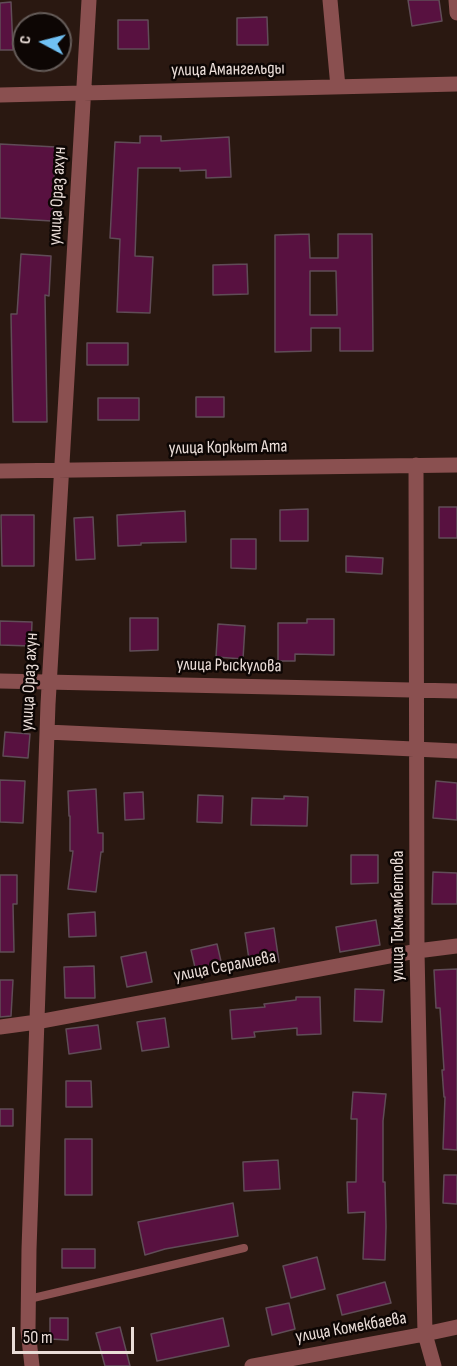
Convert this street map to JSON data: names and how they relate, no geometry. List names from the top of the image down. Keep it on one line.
{"streets":{"street":["улица Амангельды","улица Ораз ахун","улица Коркыт Ата","улица Рыскулова","улица Токмамбетова","улица Сералиева","улица Комекбаева"]},"crossings":[["улица Амангельды","улица Ораз ахун"],["улица Ораз ахун","улица Коркыт Ата"],["улица Ораз ахун","улица Рыскулова"],["улица Ораз ахун","улица Сералиева"],["улица Коркыт Ата","улица Токмамбетова"],["улица Рыскулова","улица Токмамбетова"],["улица Токмамбетова","улица Сералиева"],["улица Токмамбетова","улица Комекбаева"]],"scale_bar":"50 m","north":"left"}
